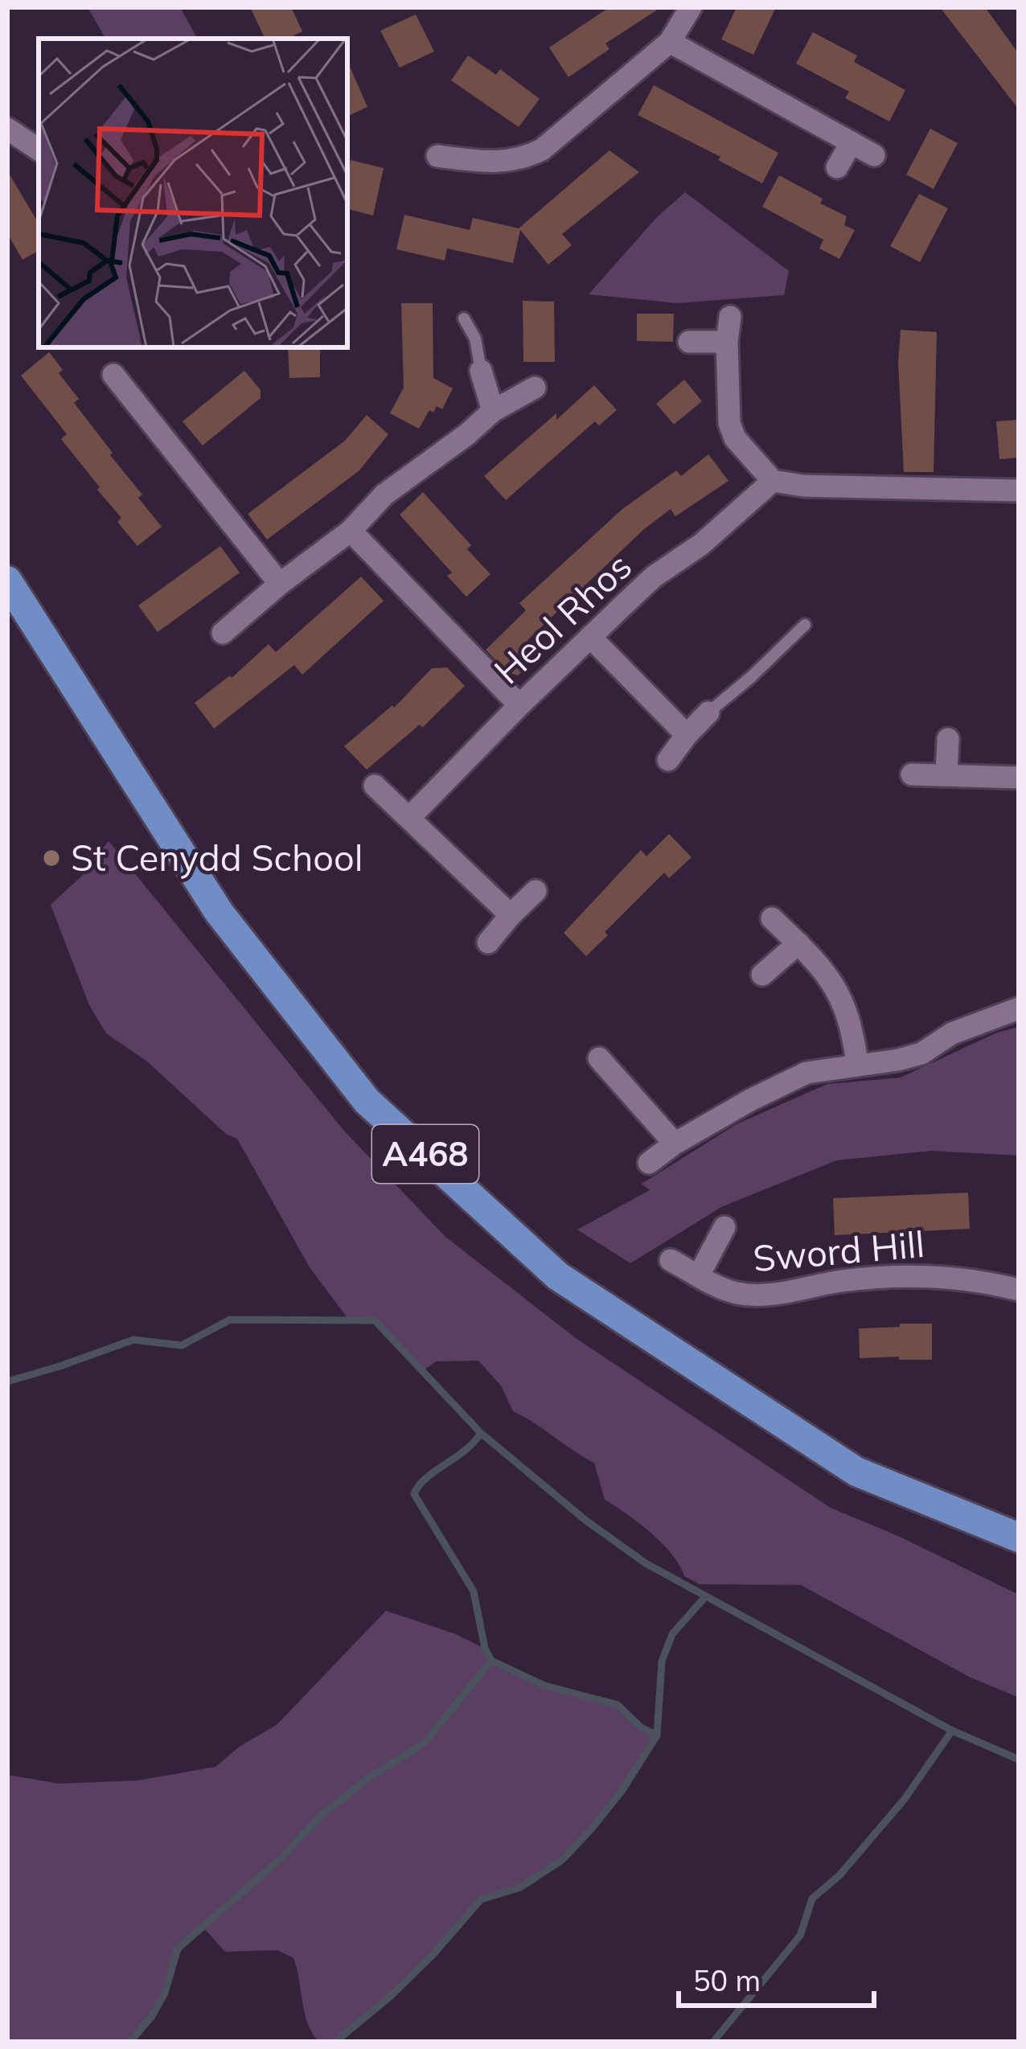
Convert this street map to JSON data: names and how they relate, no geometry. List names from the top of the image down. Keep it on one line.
{"streets":{"main road":["A468"],"street":["Heol Rhos","Sword Hill"]},"places":["St Cenydd School"],"scale_bar":"50 m"}
